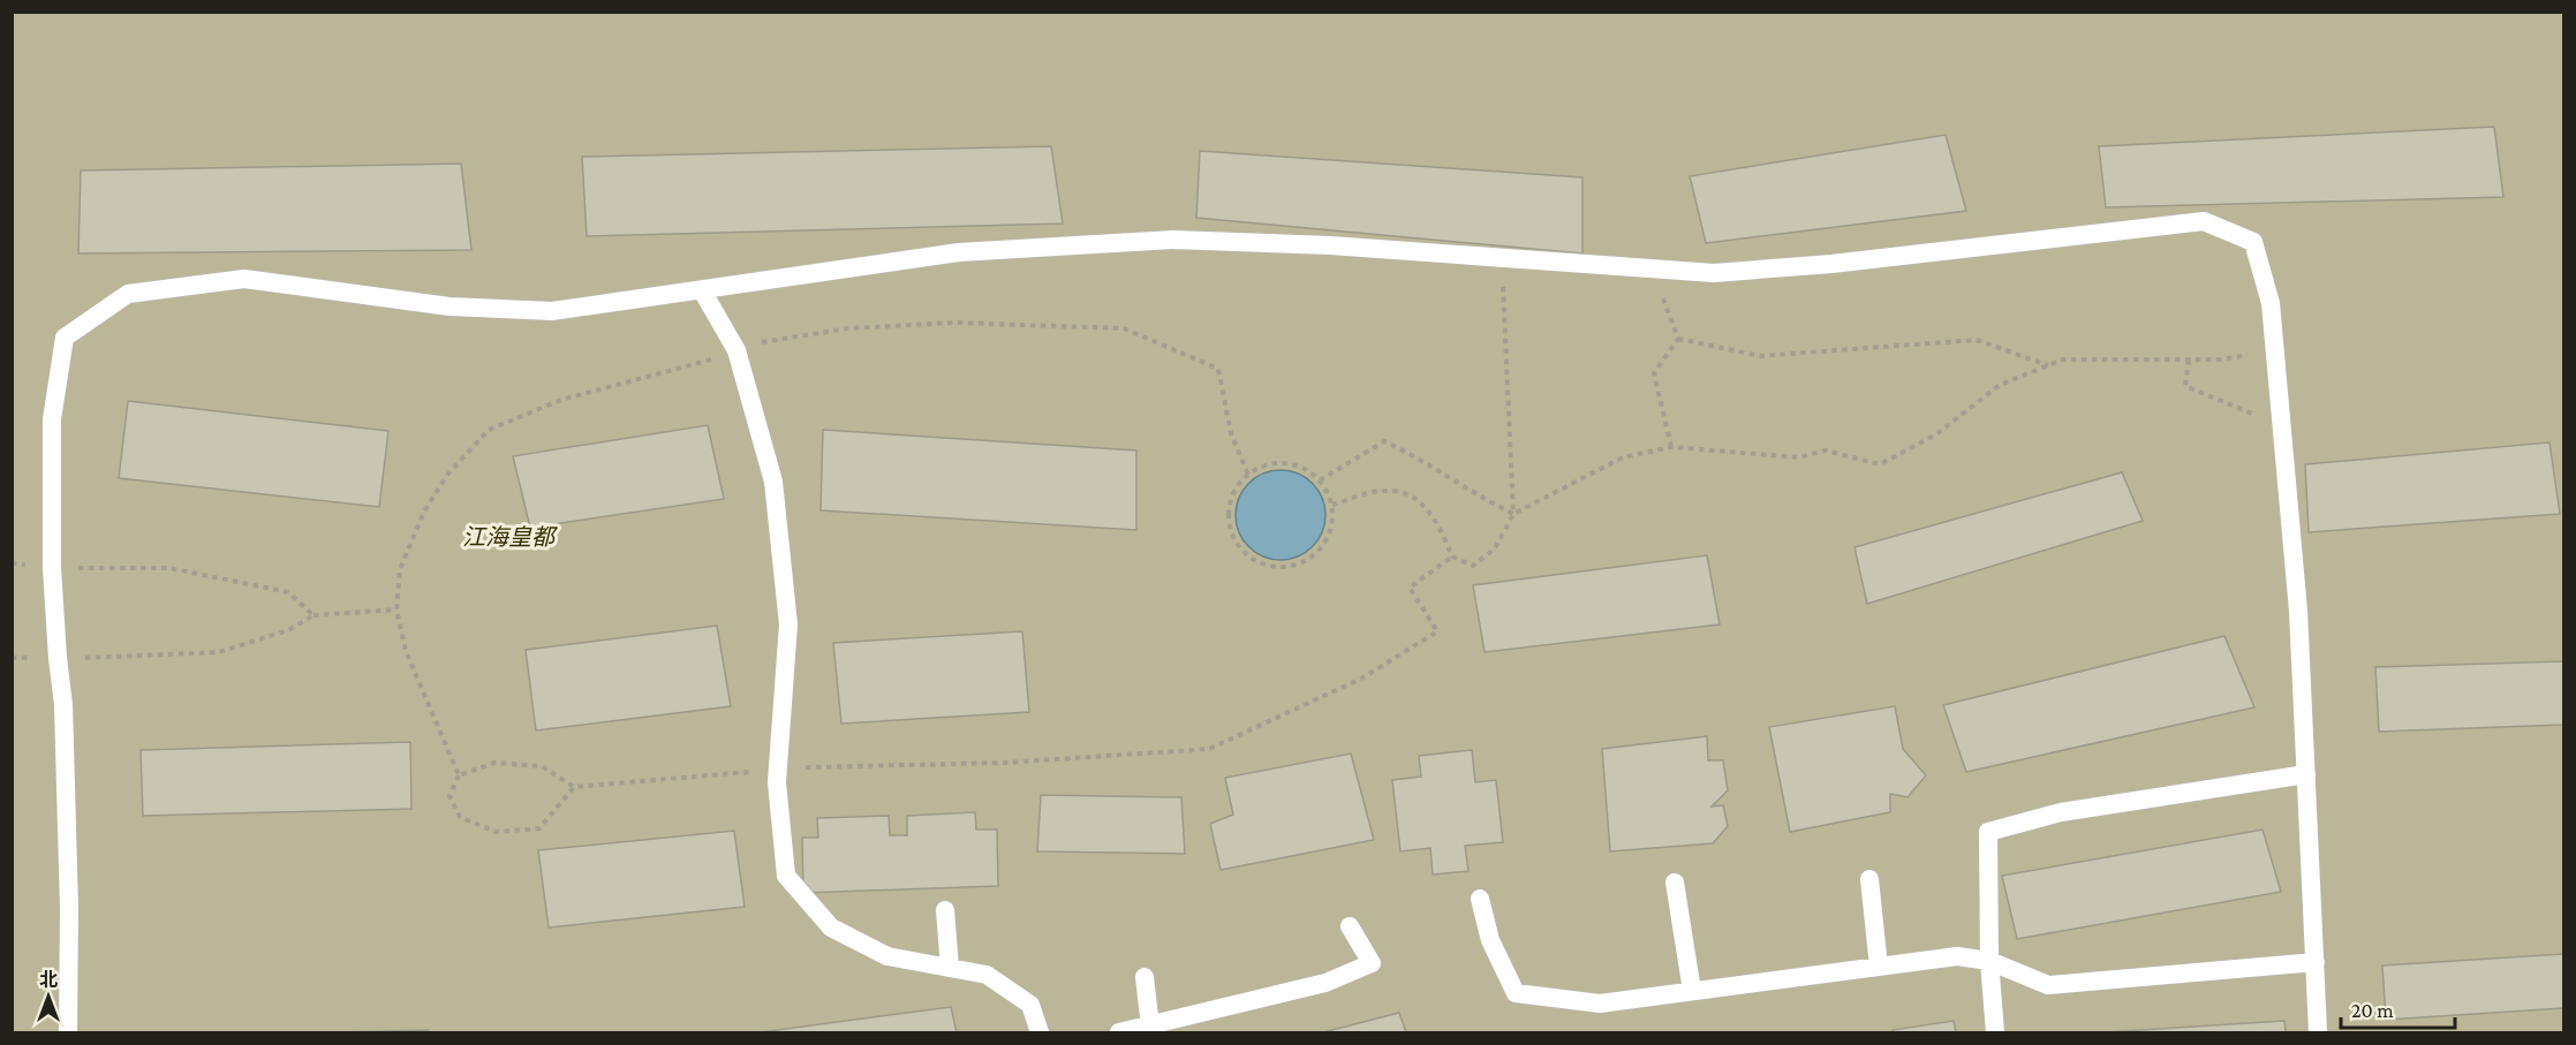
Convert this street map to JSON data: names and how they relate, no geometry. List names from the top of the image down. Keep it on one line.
{"parks":["江海皇都"],"scale_bar":"20 m","north":"top"}
